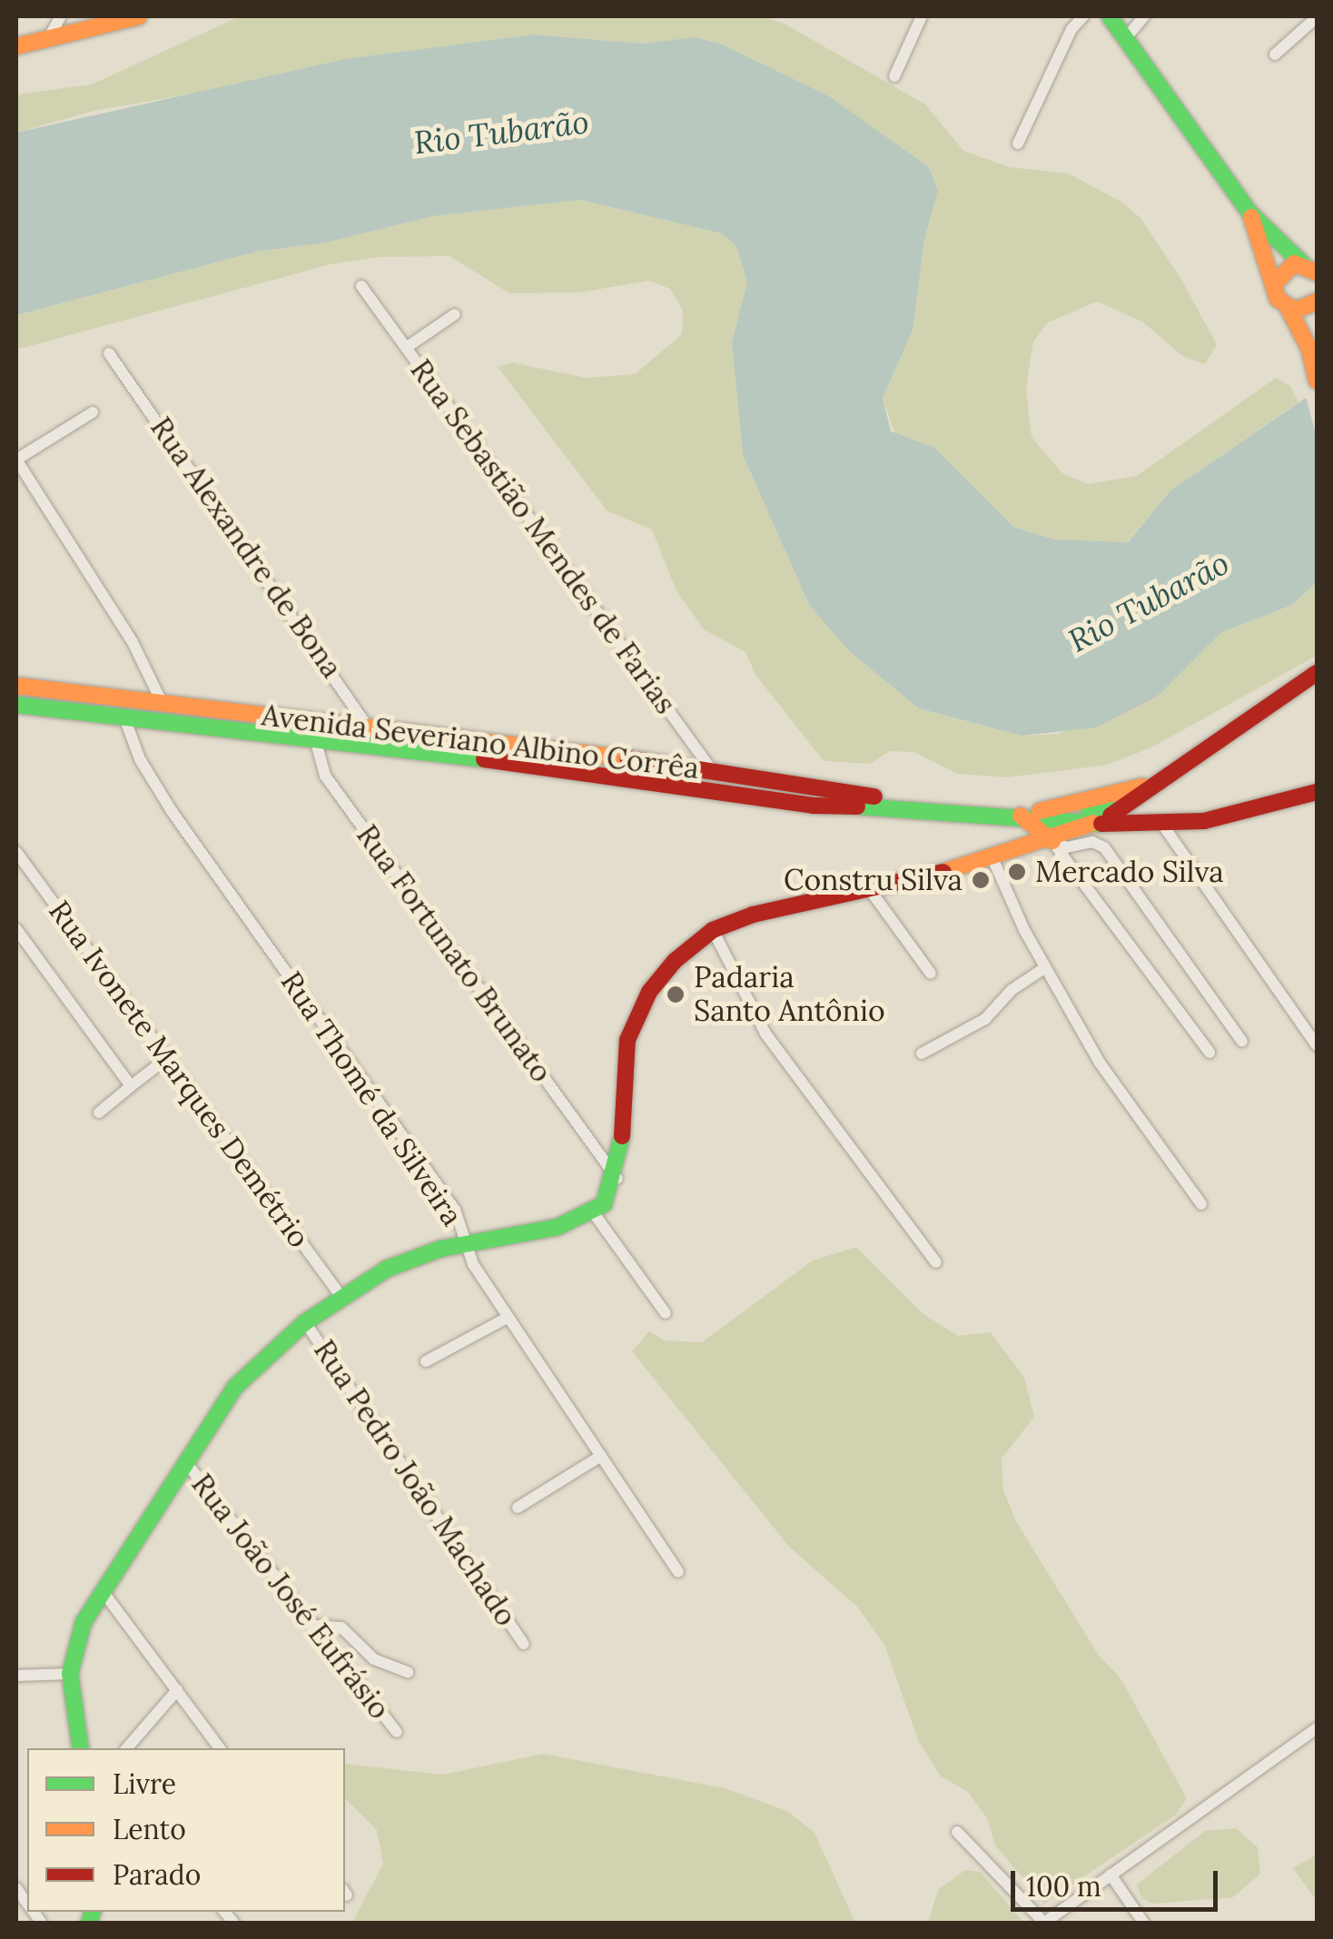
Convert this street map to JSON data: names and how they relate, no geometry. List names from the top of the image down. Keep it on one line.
{"streets":{"main road":["Avenida Severiano Albino Corrêa"],"street":["Rua Sebastião Mendes de Farias","Rua Alexandre de Bona","Rua Fortunato Brunato","Rua Ivonete Marques Demétrio","Rua Thomé da Silveira","Rua Pedro João Machado","Rua João José Eufrásio"]},"crossings":[["Rua Sebastião Mendes de Farias","Avenida Severiano Albino Corrêa"],["Rua Alexandre de Bona","Avenida Severiano Albino Corrêa"],["Avenida Severiano Albino Corrêa","Rua Fortunato Brunato"],["Avenida Severiano Albino Corrêa","Rua Thomé da Silveira"]],"water":["Rio Tubarão"],"places":["Mercado Silva","Constru Silva","Padaria Santo Antônio"],"legend":["Livre","Lento","Parado"],"scale_bar":"100 m"}
